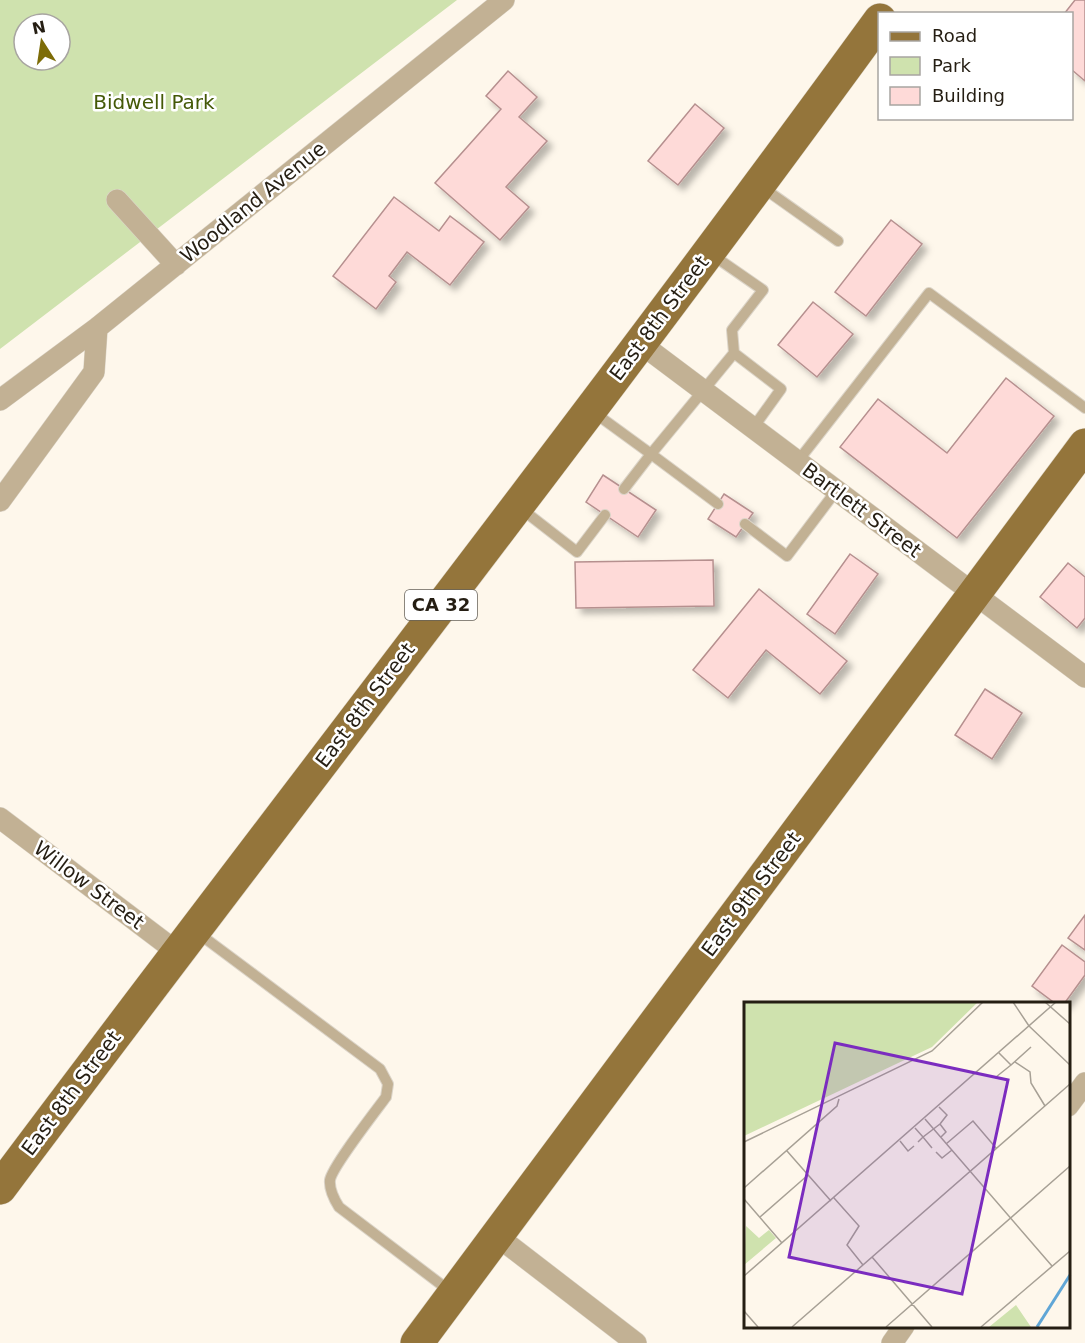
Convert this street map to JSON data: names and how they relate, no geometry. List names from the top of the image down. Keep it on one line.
{"streets":{"main road":["East 8th Street","CA 32","East 9th Street"],"street":["Woodland Avenue","Bartlett Street","Willow Street"]},"crossings":[["East 8th Street","Bartlett Street"],["East 8th Street","Willow Street"],["Bartlett Street","East 9th Street"]],"parks":["Bidwell Park"],"legend":["Road","Park","Building"],"north":"top"}
